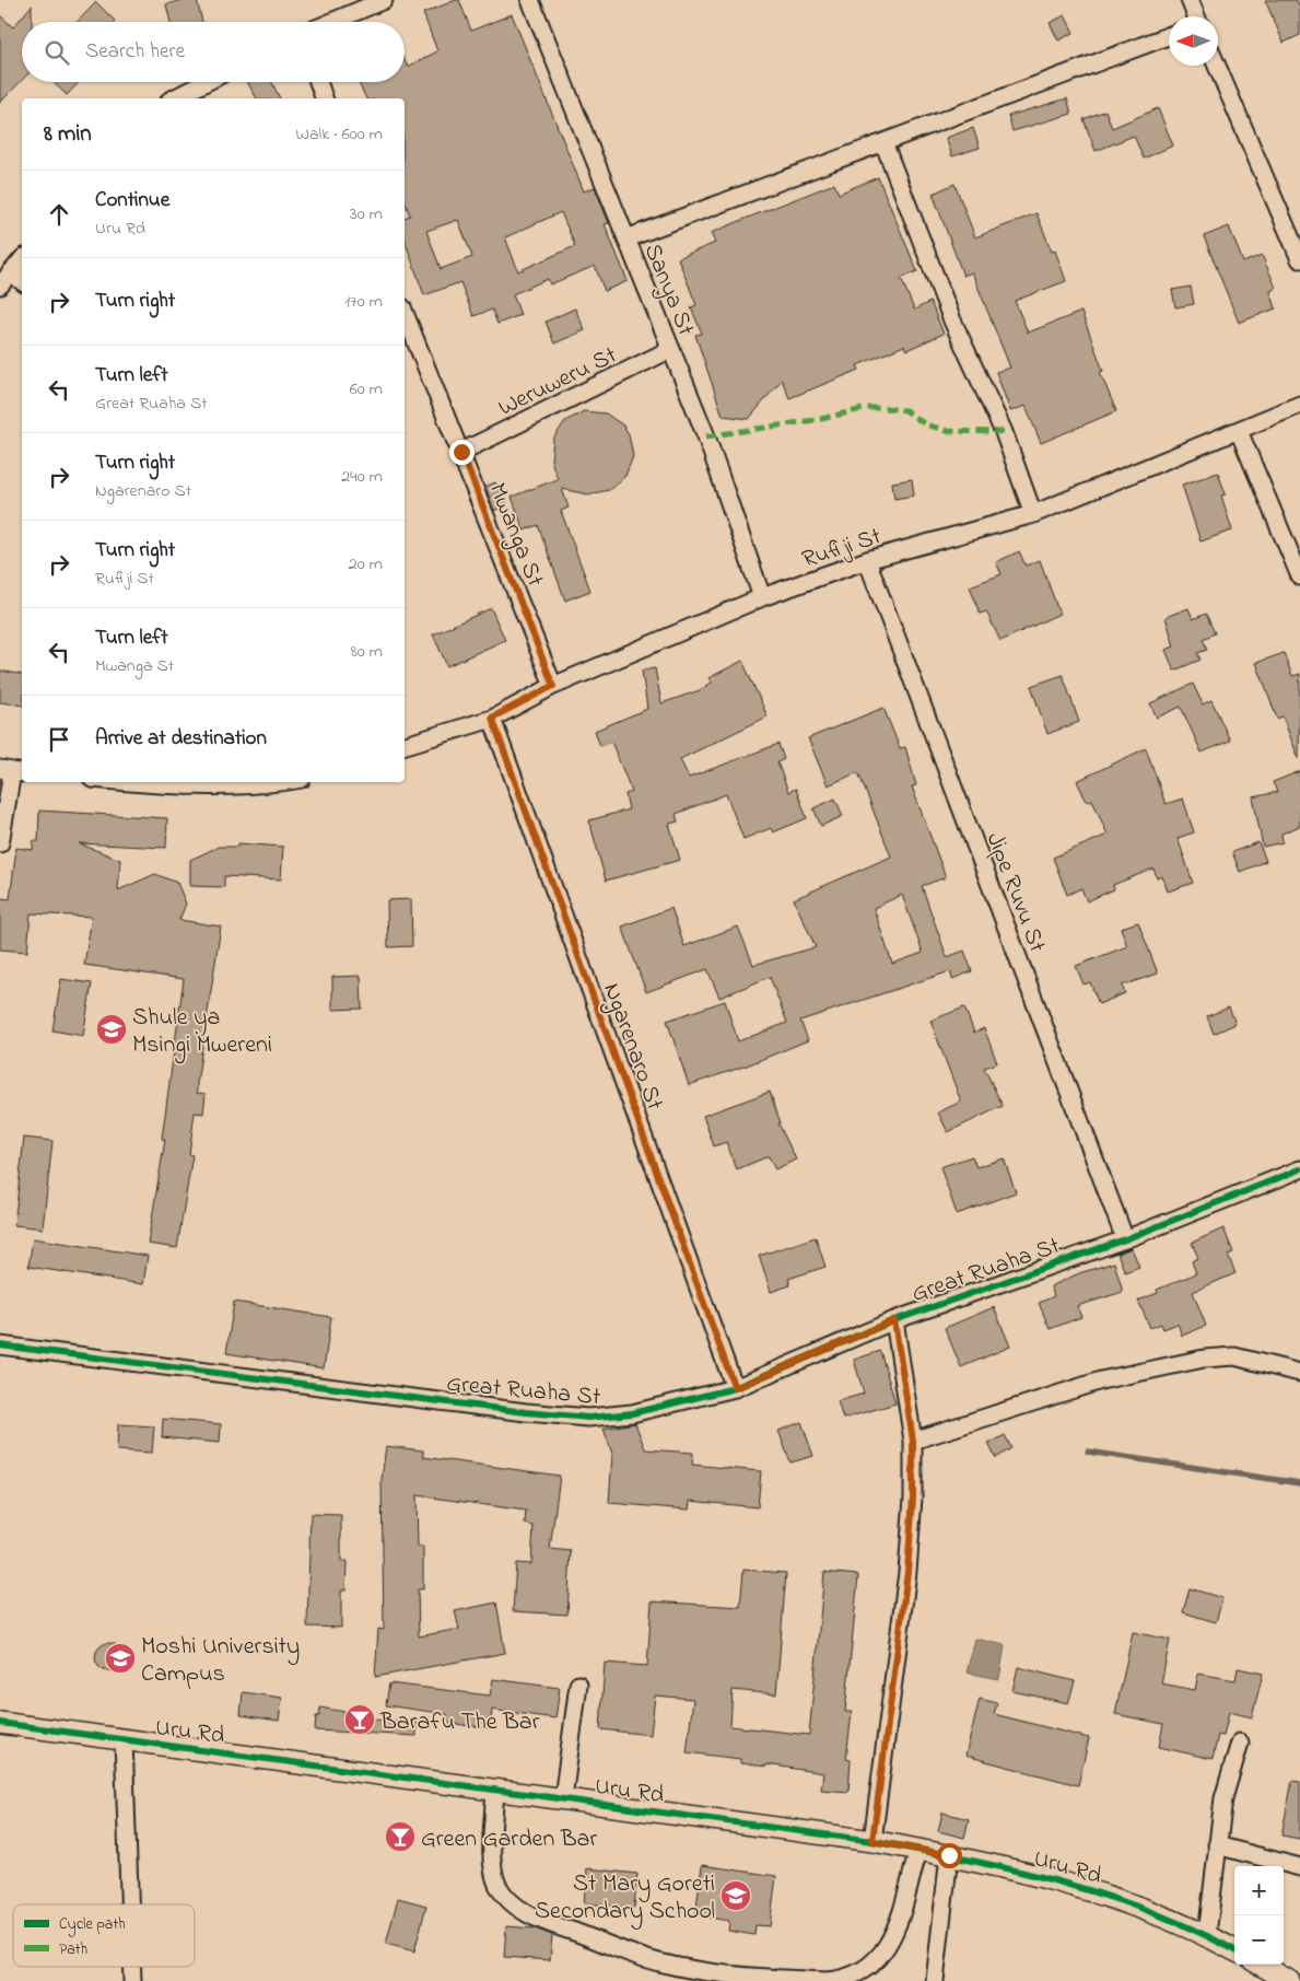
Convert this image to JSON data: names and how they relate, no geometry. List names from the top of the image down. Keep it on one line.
{"streets":{"street":["Sanya St","Weruweru St","Mwanga St","Rufiji St","Jipe Ruvu St","Ngarenaro St","Great Ruaha St","Uru Rd"]},"crossings":[["Sanya St","Weruweru St"],["Sanya St","Rufiji St"],["Weruweru St","Mwanga St"],["Mwanga St","Rufiji St"],["Rufiji St","Jipe Ruvu St"],["Rufiji St","Ngarenaro St"],["Jipe Ruvu St","Great Ruaha St"],["Ngarenaro St","Great Ruaha St"]],"places":{"school or university":["Shule ya Msingi Mwereni","Moshi University Campus","St Mary Goreti Secondary School"],"bar":["Barafu The Bar","Green Garden Bar"]},"legend":["Cycle path","Path"],"north":"left","page":{"search":"Search here","heading":["8 min","Walk · 600 m"],"list":[["Continue","Uru Rd","30 m"],["Turn right","170 m"],["Turn left","Great Ruaha St","60 m"],["Turn right","Ngarenaro St","240 m"],["Turn right","Rufiji St","20 m"],["Turn left","Mwanga St","80 m"],"Arrive at destination"],"map_buttons":["+","−"]}}
